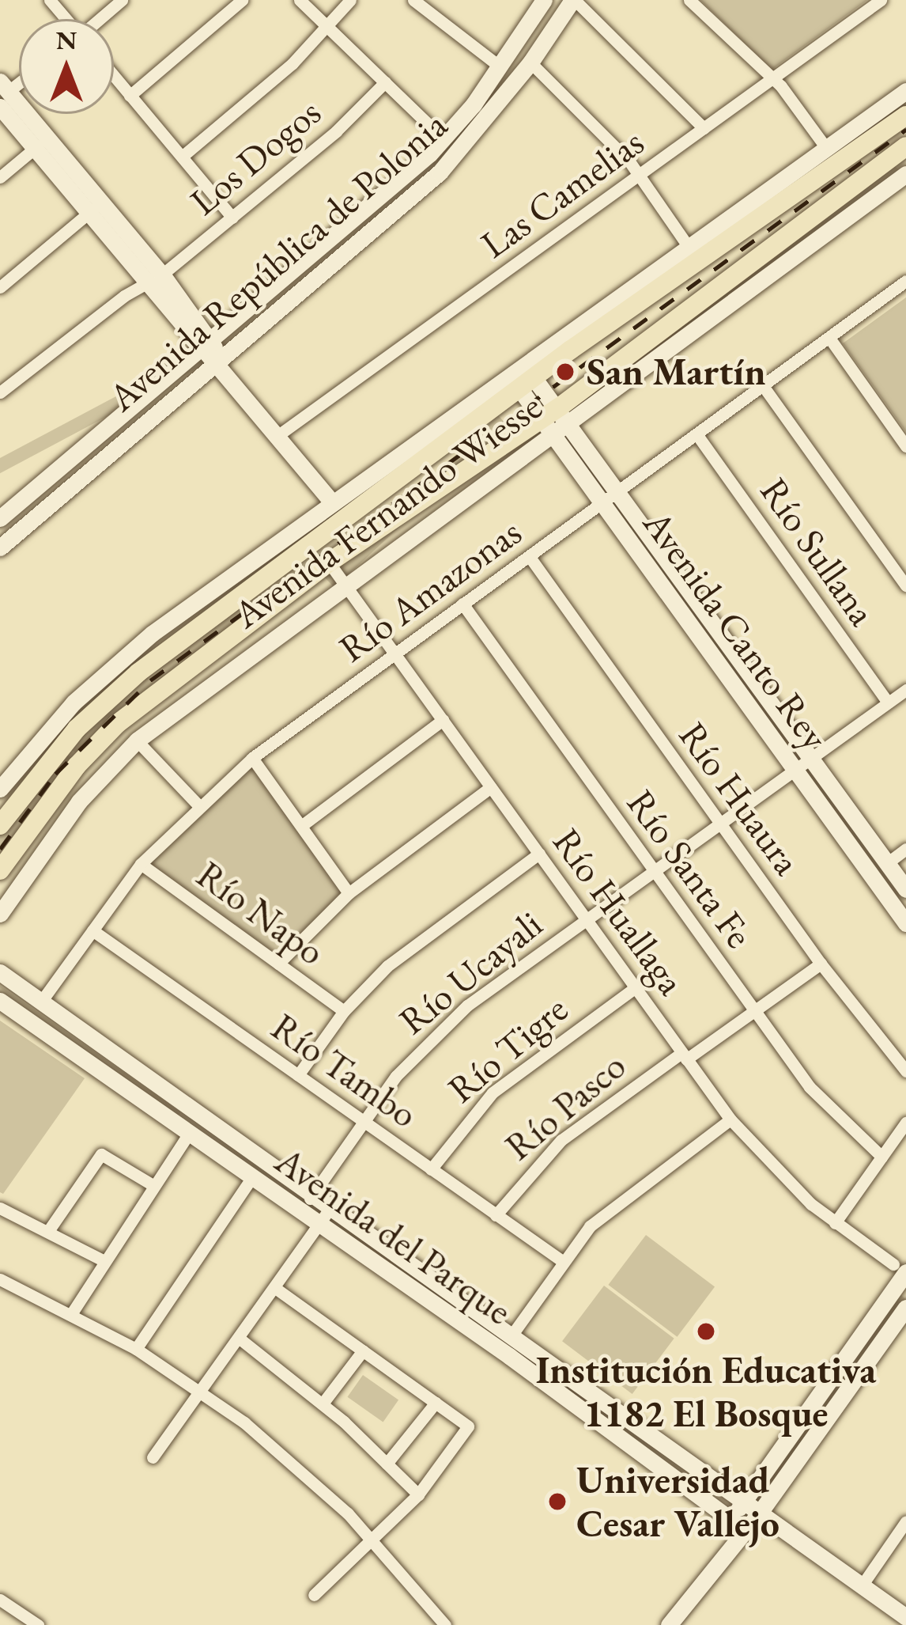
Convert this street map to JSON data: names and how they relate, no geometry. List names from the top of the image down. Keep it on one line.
{"streets":{"main road":["Avenida República de Polonia","Avenida Fernando Wiesse","Avenida Canto Rey","Avenida del Parque"],"street":["Los Dogos","Las Camelias","Río Sullana","Río Amazonas","Río Huaura","Río Santa Fe","Río Huallaga","Río Napo","Río Ucayali","Río Tigre","Río Tambo","Río Pasco"]},"crossings":[["Avenida Fernando Wiesse","Avenida Canto Rey"],["Avenida Fernando Wiesse","Río Huallaga"],["Río Sullana","Río Amazonas"],["Río Sullana","Río Ucayali"],["Río Amazonas","Avenida Canto Rey"],["Río Amazonas","Río Huaura"],["Río Amazonas","Río Santa Fe"],["Río Amazonas","Río Huallaga"],["Río Amazonas","Río Napo"],["Río Amazonas","Río Tambo"],["Río Amazonas","Avenida del Parque"],["Avenida Canto Rey","Río Ucayali"],["Río Huaura","Río Ucayali"],["Río Huaura","Río Pasco"],["Río Santa Fe","Río Ucayali"],["Río Santa Fe","Río Pasco"],["Río Huallaga","Río Ucayali"],["Río Huallaga","Río Tigre"],["Río Huallaga","Río Pasco"],["Río Ucayali","Río Tambo"],["Río Ucayali","Avenida del Parque"],["Río Tigre","Río Tambo"],["Río Tambo","Río Pasco"]],"places":["San Martín","Institución Educativa 1182 El Bosque","Universidad Cesar Vallejo"],"north":"top"}
